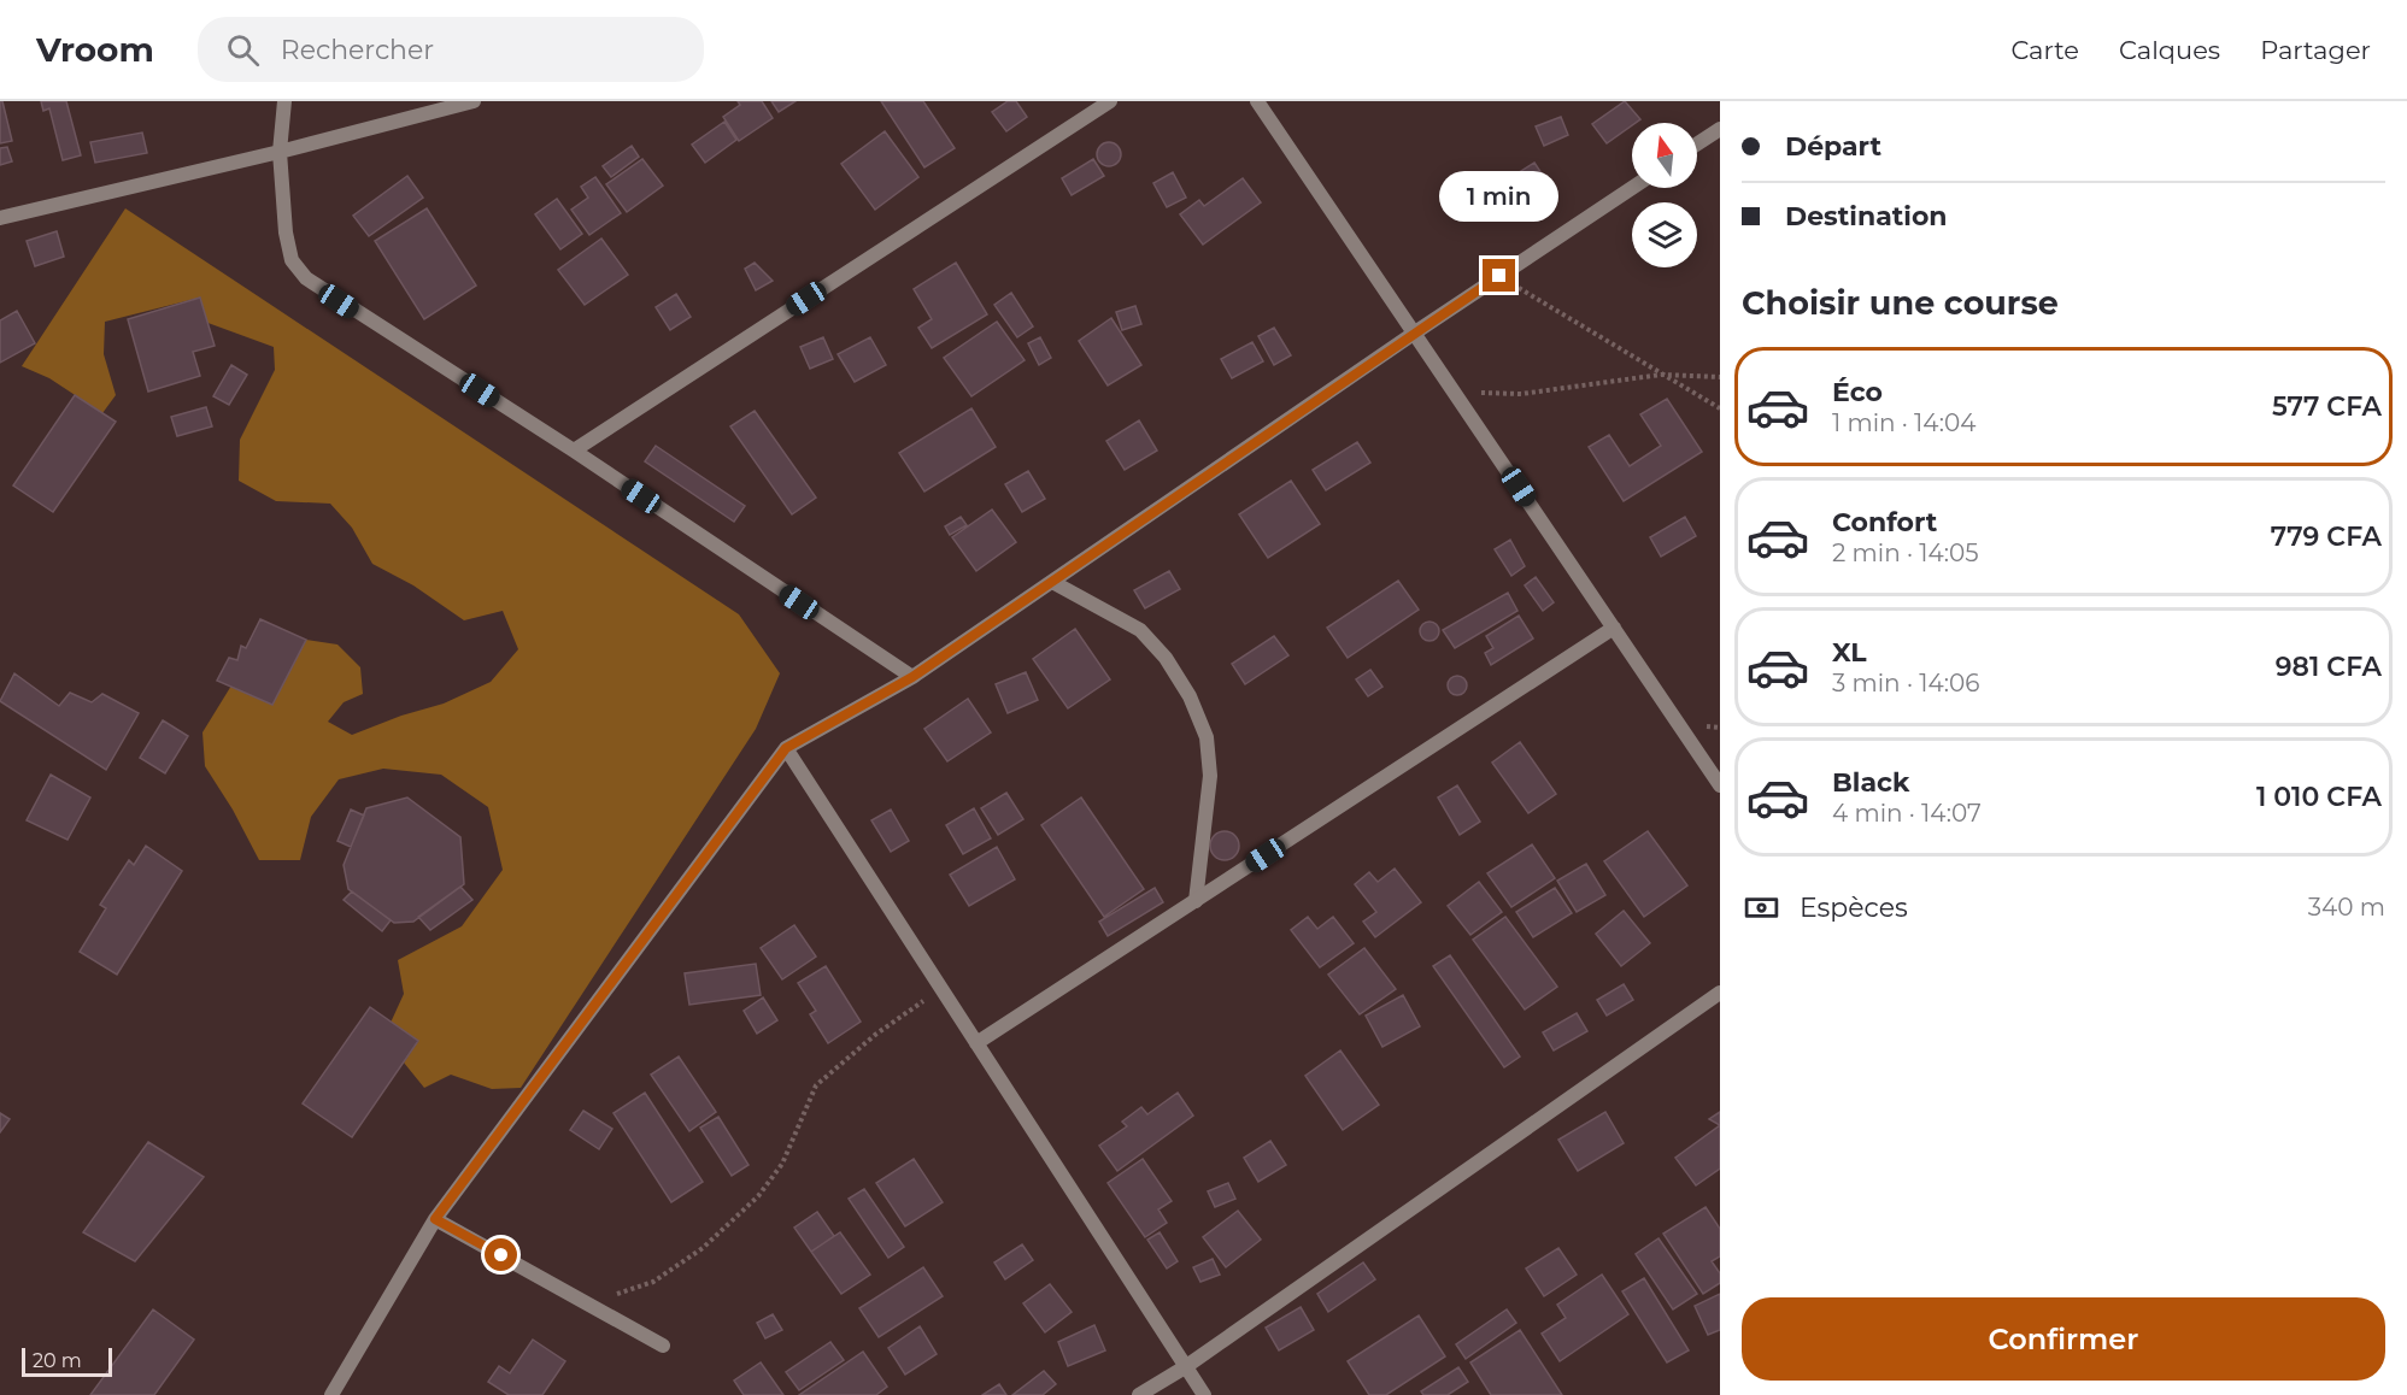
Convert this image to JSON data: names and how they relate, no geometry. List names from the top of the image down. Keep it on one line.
{"scale_bar":"20 m","north":"top","page":{"header":"Vroom","search":"Rechercher","nav":["Carte","Calques","Partager"],"banner":["Départ","Destination"],"bubble":"1 min","heading":"Choisir une course","list":[{"name":"Éco","note":"1 min · 14:04","value":"577 CFA"},{"name":"Confort","note":"2 min · 14:05","value":"779 CFA"},{"name":"XL","note":"3 min · 14:06","value":"981 CFA"},{"name":"Black","note":"4 min · 14:07","value":"1 010 CFA"}],"pay":["Espèces","340 m"],"buttons":"Confirmer","scale":"20 m"}}
